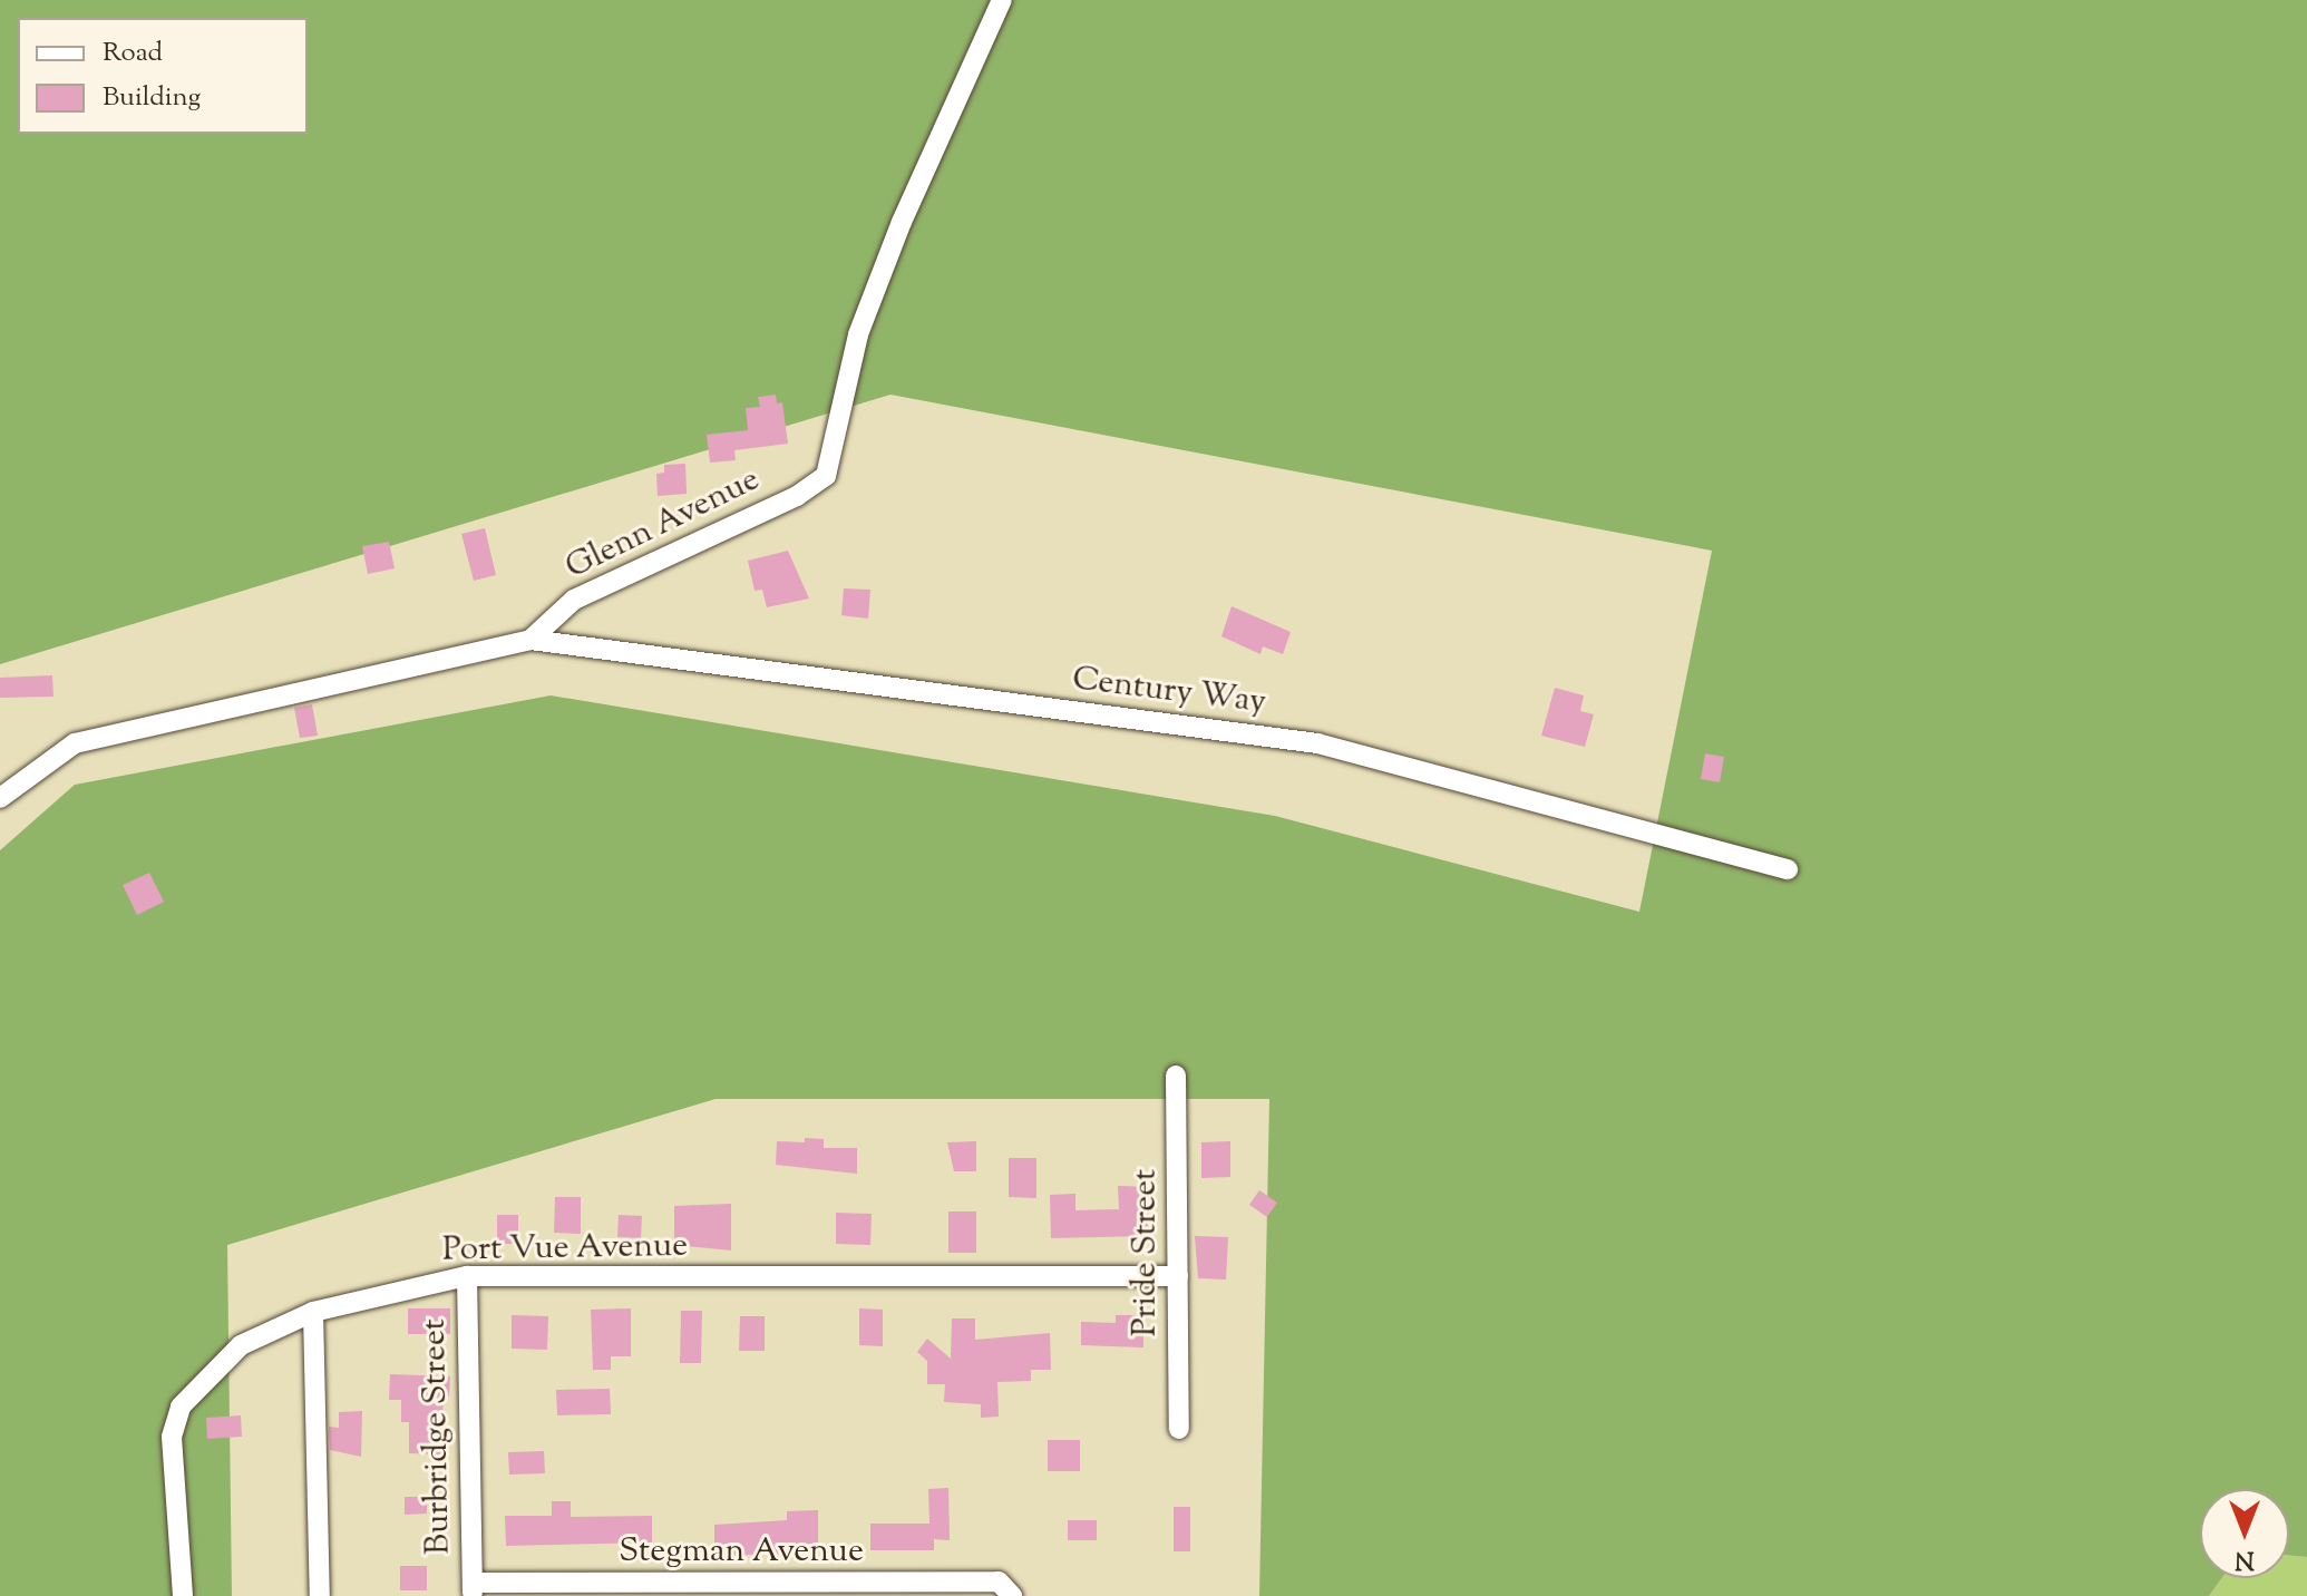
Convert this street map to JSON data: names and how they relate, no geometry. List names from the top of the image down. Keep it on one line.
{"streets":{"street":["Glenn Avenue","Century Way","Port Vue Avenue","Pride Street","Burbridge Street","Stegman Avenue"]},"crossings":[["Glenn Avenue","Century Way"],["Port Vue Avenue","Pride Street"],["Port Vue Avenue","Burbridge Street"],["Burbridge Street","Stegman Avenue"]],"legend":["Road","Building"],"north":"bottom"}
